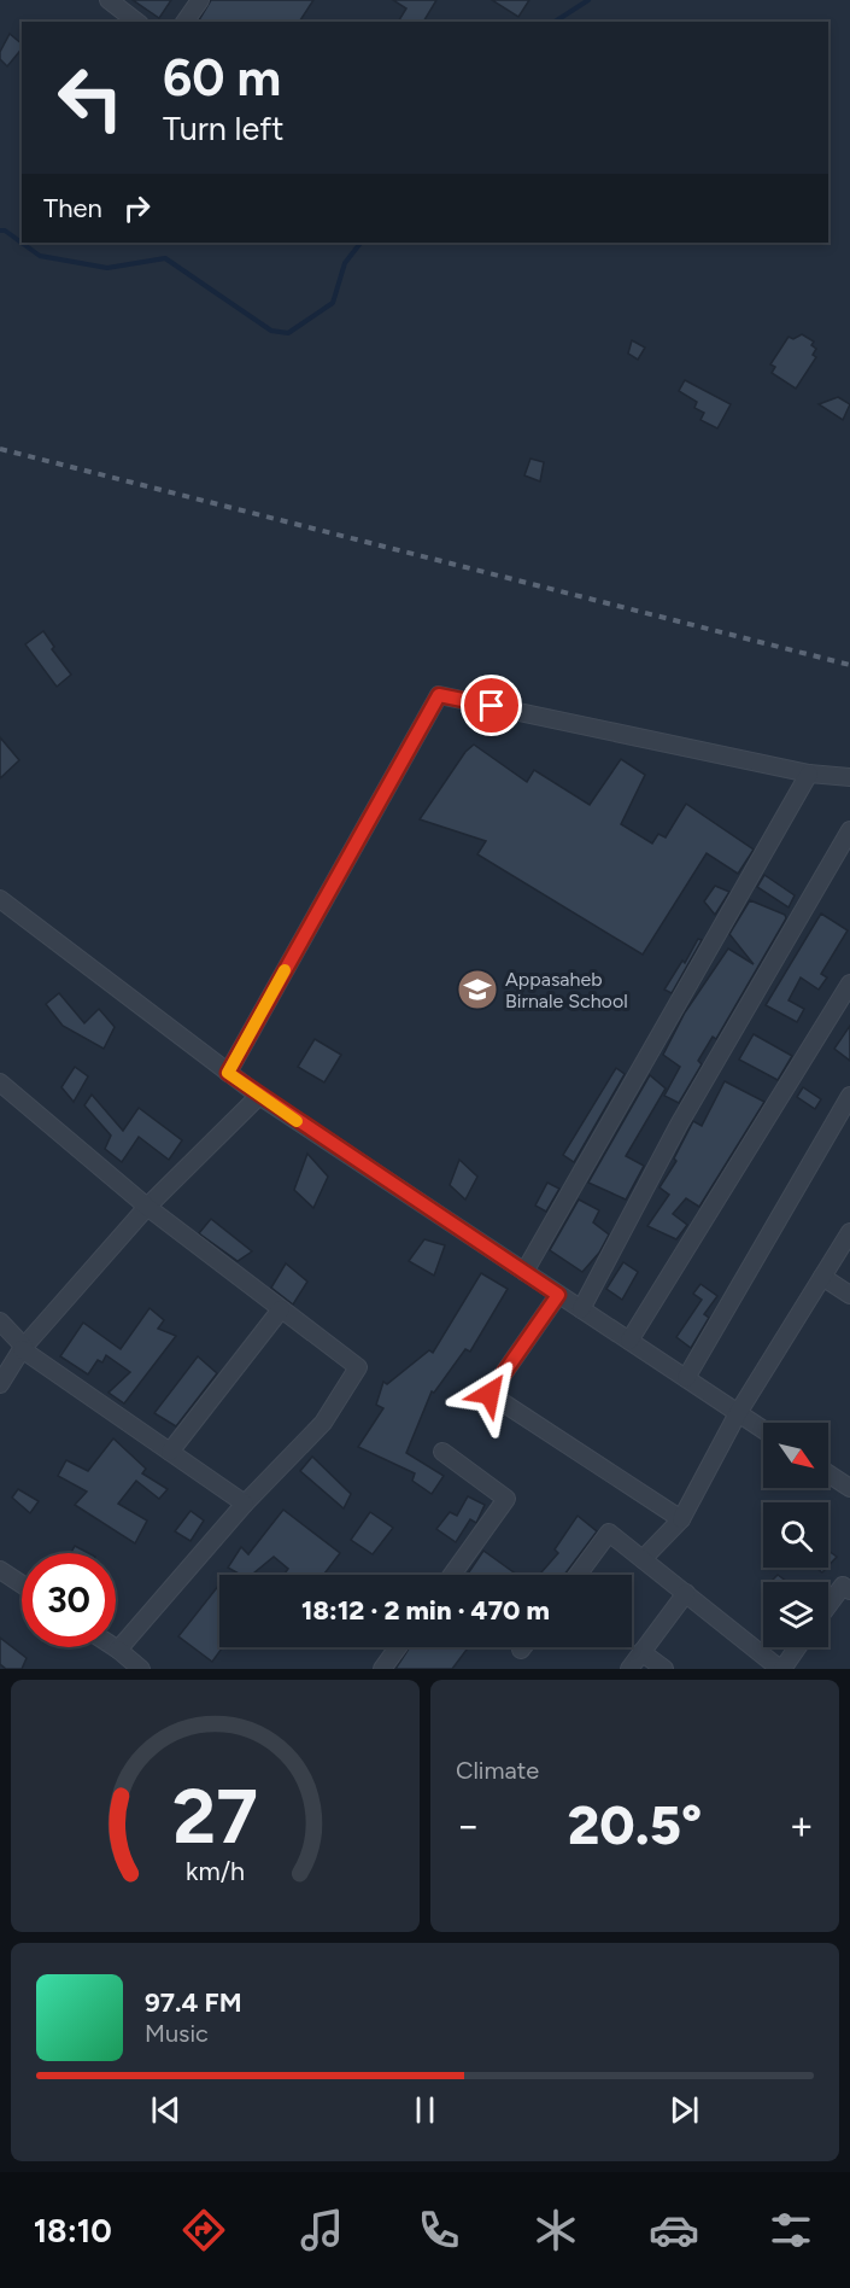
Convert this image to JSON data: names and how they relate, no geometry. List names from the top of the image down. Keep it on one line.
{"places":{"school or university":["Appasaheb Birnale School"]},"north":"bottom right","page":{"turn":["60 m","Turn left"],"then":"Then","limit":"30","trip":"18:12 · 2 min · 470 m","tile":"Climate","heat":["−","20.5°","+"],"song":["97.4 FM","Music"],"tabs":"18:10","gauge":["27","km/h"]}}
